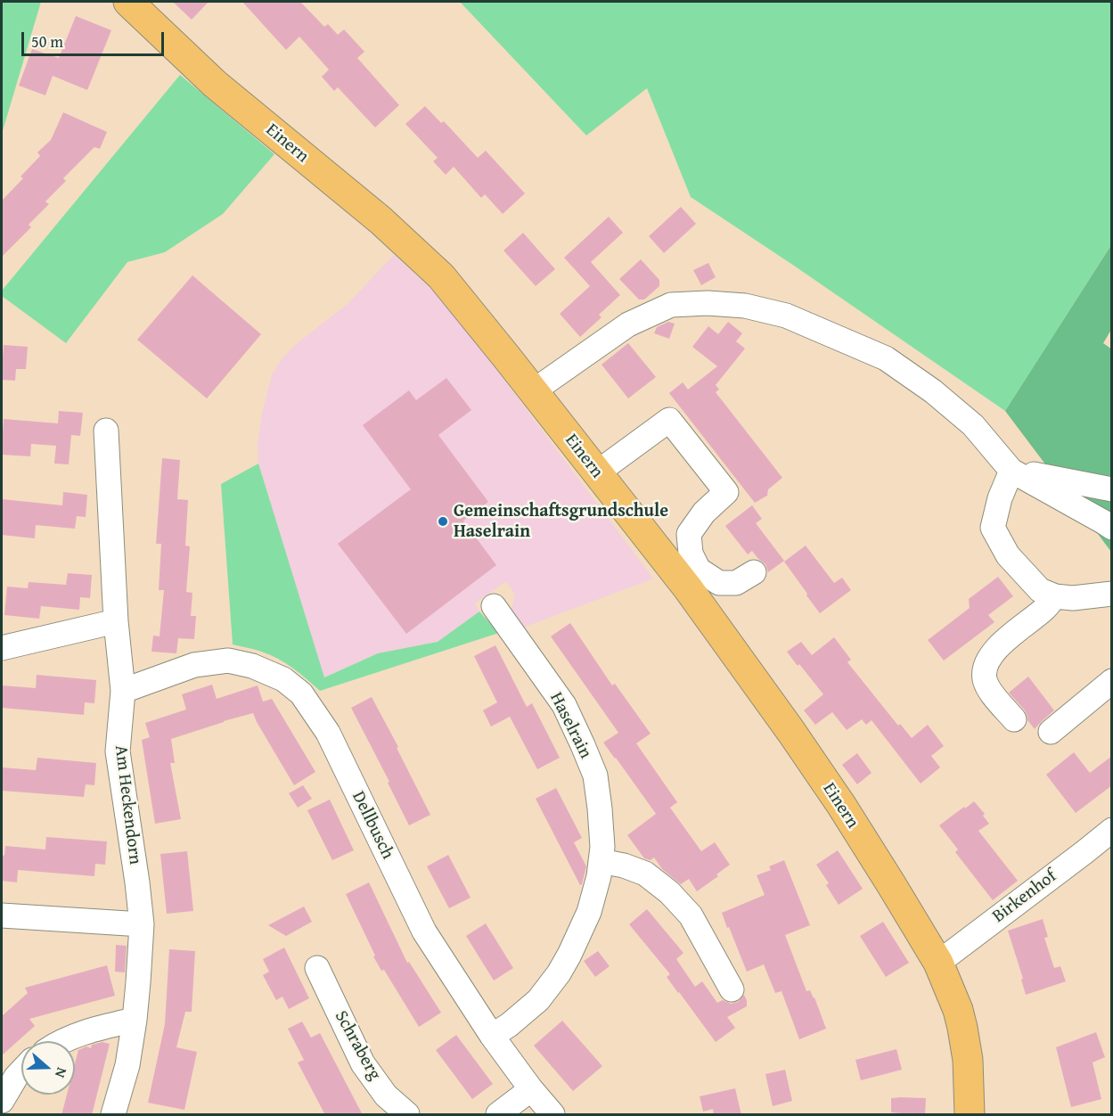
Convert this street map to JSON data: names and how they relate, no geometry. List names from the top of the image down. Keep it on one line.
{"streets":{"main road":["Einern"],"street":["Haselrain","Am Heckendorn","Dellbusch","Birkenhof","Schraberg"]},"crossings":[["Einern","Birkenhof"],["Haselrain","Dellbusch"],["Am Heckendorn","Dellbusch"]],"places":["Gemeinschaftsgrundschule Haselrain"],"scale_bar":"50 m","north":"right"}
